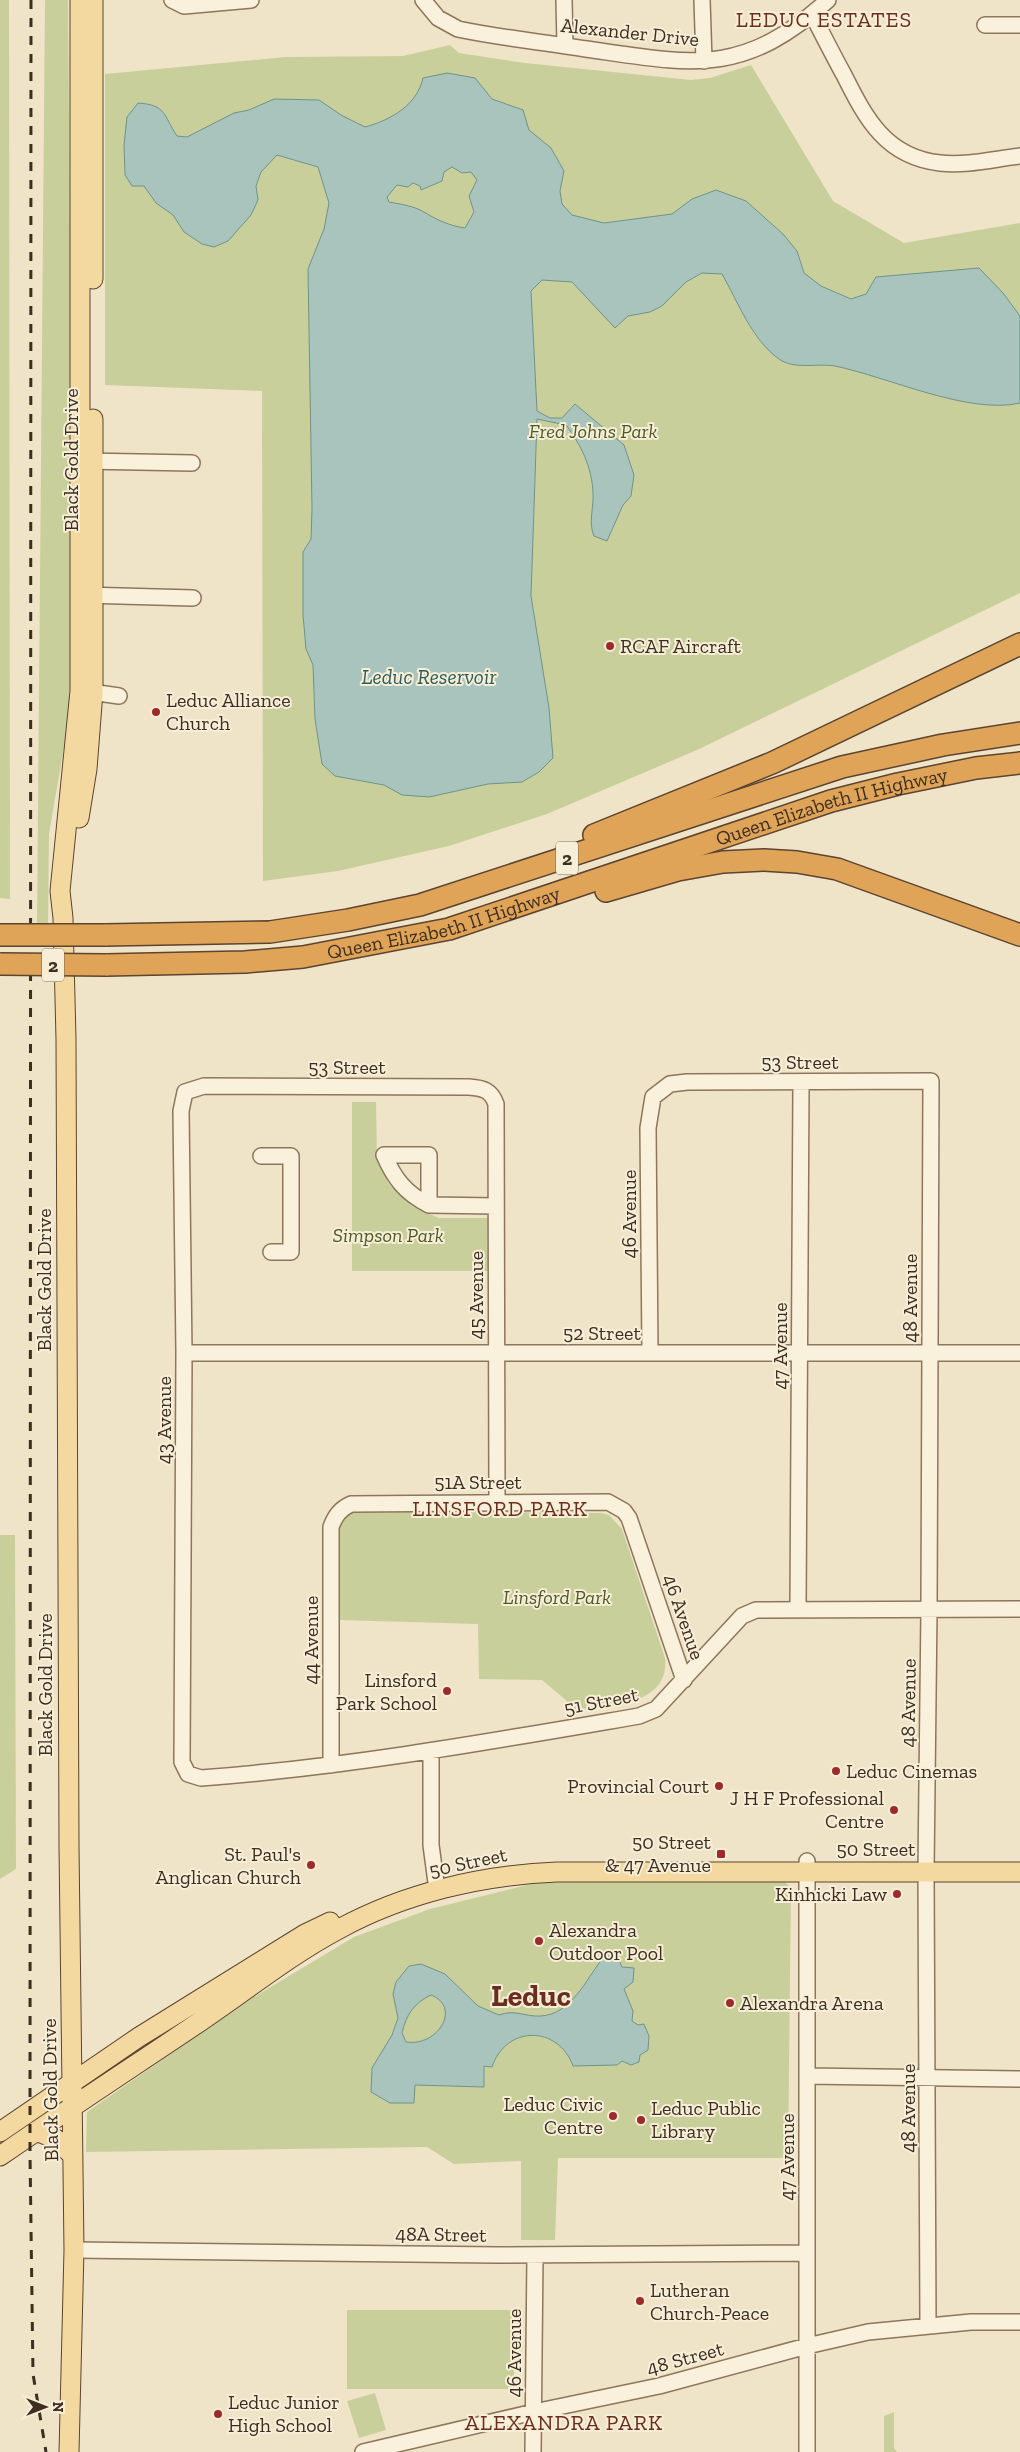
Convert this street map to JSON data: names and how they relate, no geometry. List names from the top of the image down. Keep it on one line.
{"streets":{"highway":["Queen Elizabeth II Highway","2"],"main road":["Black Gold Drive","50 Street"],"street":["Alexander Drive","53 Street","46 Avenue","45 Avenue","48 Avenue","52 Street","47 Avenue","43 Avenue","51A Street","44 Avenue","51 Street","48A Street","48 Street"]},"crossings":[["Black Gold Drive","50 Street"],["Black Gold Drive","48A Street"],["53 Street","46 Avenue"],["53 Street","45 Avenue"],["53 Street","48 Avenue"],["53 Street","47 Avenue"],["53 Street","43 Avenue"],["46 Avenue","52 Street"],["46 Avenue","51A Street"],["46 Avenue","51 Street"],["46 Avenue","48A Street"],["46 Avenue","48 Street"],["45 Avenue","52 Street"],["45 Avenue","51A Street"],["48 Avenue","52 Street"],["48 Avenue","51 Street"],["48 Avenue","50 Street"],["48 Avenue","48 Street"],["52 Street","47 Avenue"],["52 Street","43 Avenue"],["47 Avenue","51 Street"],["47 Avenue","50 Street"],["47 Avenue","48A Street"],["47 Avenue","48 Street"],["43 Avenue","51 Street"],["51A Street","44 Avenue"],["44 Avenue","51 Street"]],"districts":["LEDUC ESTATES","LINSFORD PARK","Leduc","ALEXANDRA PARK"],"water":["Leduc Reservoir"],"parks":["Fred Johns Park","Simpson Park","Linsford Park"],"places":{"other":["RCAF Aircraft","Leduc Alliance Church","Linsford Park School","Leduc Cinemas","Provincial Court","J H F Professional Centre","St. Paul's Anglican Church","Kinhicki Law","Alexandra Outdoor Pool","Alexandra Arena","Leduc Civic Centre","Leduc Public Library","Lutheran Church-Peace","Leduc Junior High School"],"transit":["50 Street & 47 Avenue"]},"north":"right"}
